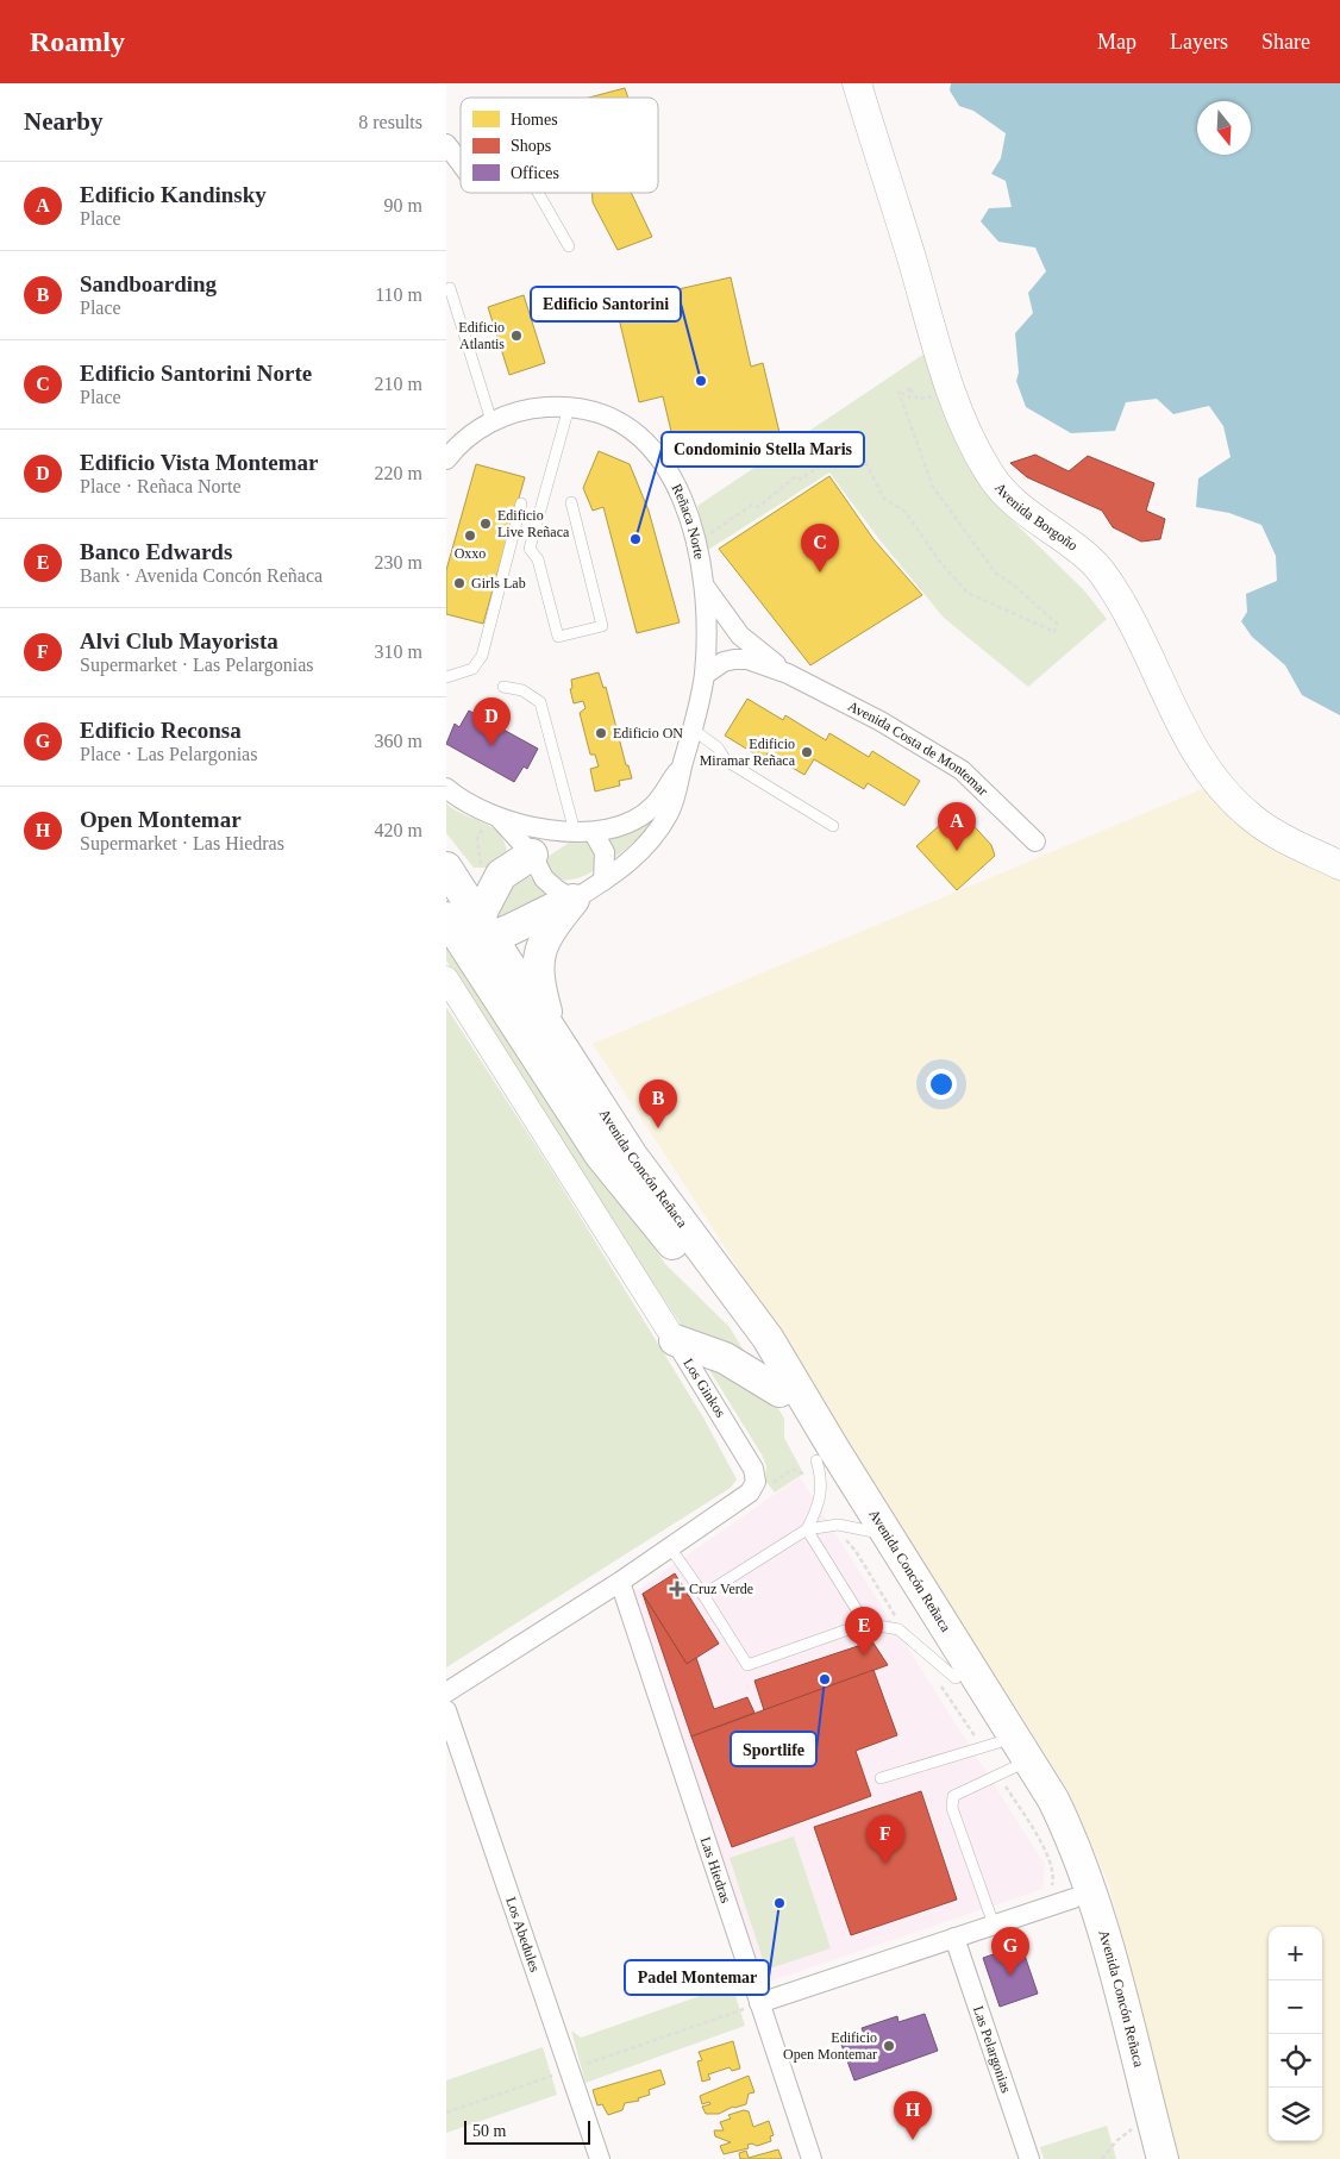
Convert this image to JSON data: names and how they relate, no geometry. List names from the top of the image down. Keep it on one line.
{"streets":{"main road":["Avenida Borgoño","Avenida Concón Reñaca"],"street":["Reñaca Norte","Avenida Costa de Montemar","Los Ginkos","Las Hiedras","Los Abedules","Las Pelargonias"]},"crossings":[["Reñaca Norte","Avenida Costa de Montemar"],["Los Ginkos","Las Hiedras"]],"places":{"other":["Edificio Atlantis","Edificio Santorini","Edificio Live Reñaca","Oxxo","Condominio Stella Maris","Girls Lab","Edificio ON","Edificio Miramar Reñaca","Sportlife","Padel Montemar","Edificio Open Montemar"],"health":["Cruz Verde"]},"legend":["Homes","Shops","Offices"],"scale_bar":"50 m","north":"bottom","page":{"header":"Roamly","nav":["Map","Layers","Share"],"heading":["Nearby","8 results"],"list":[{"mark":"A","name":"Edificio Kandinsky","note":"Place","value":"90 m"},{"mark":"B","name":"Sandboarding","note":"Place","value":"110 m"},{"mark":"C","name":"Edificio Santorini Norte","note":"Place","value":"210 m"},{"mark":"D","name":"Edificio Vista Montemar","note":"Place · Reñaca Norte","value":"220 m"},{"mark":"E","name":"Banco Edwards","note":"Bank · Avenida Concón Reñaca","value":"230 m"},{"mark":"F","name":"Alvi Club Mayorista","note":"Supermarket · Las Pelargonias","value":"310 m"},{"mark":"G","name":"Edificio Reconsa","note":"Place · Las Pelargonias","value":"360 m"},{"mark":"H","name":"Open Montemar","note":"Supermarket · Las Hiedras","value":"420 m"}],"pins":["C","D","A","B","E","F","G","H"],"map_buttons":["+","−"],"scale":"50 m"}}
